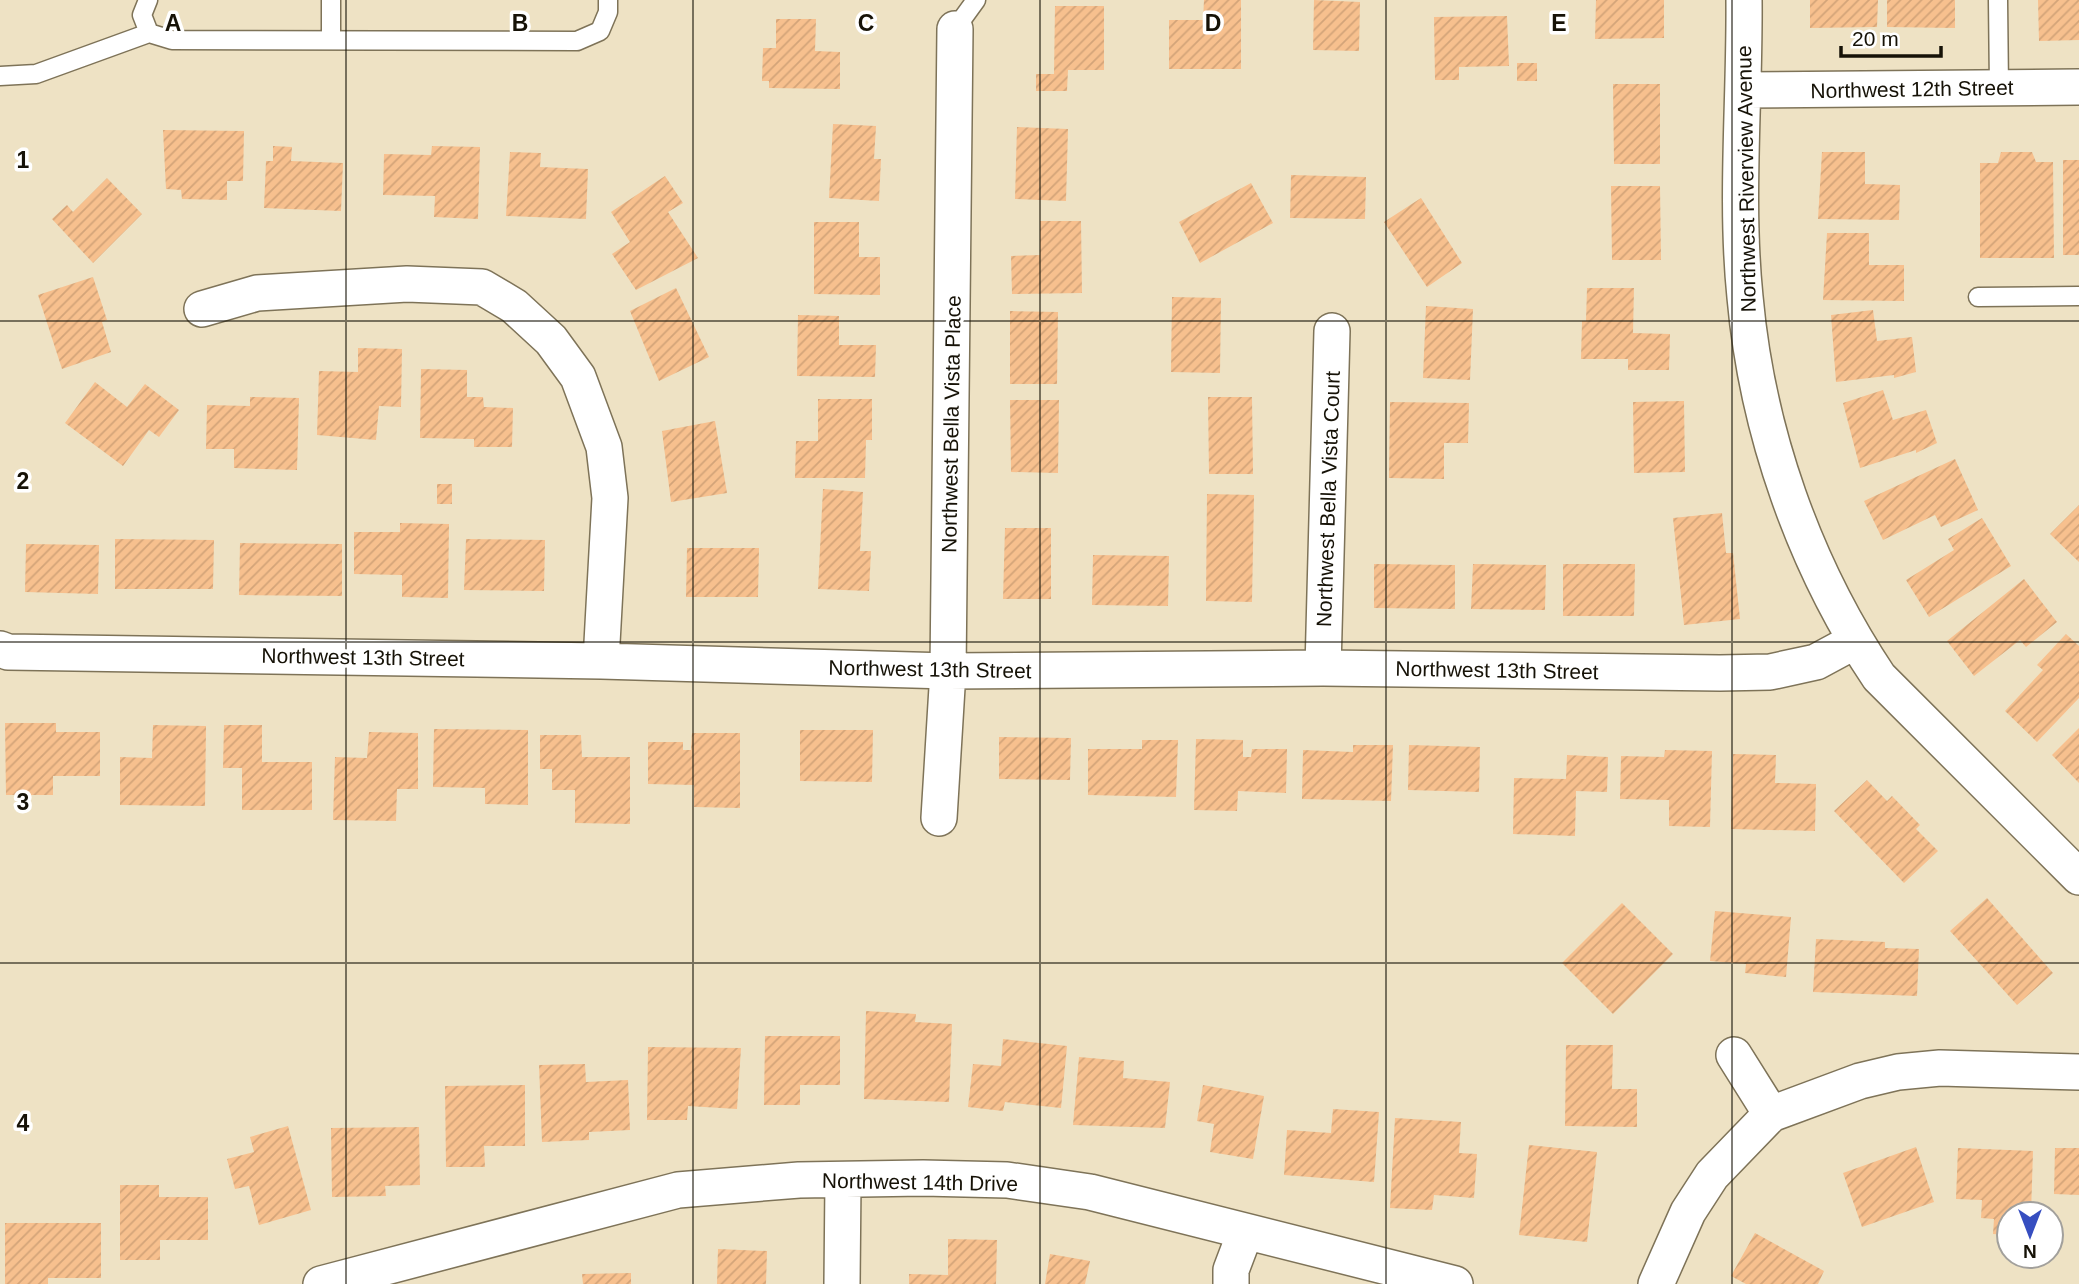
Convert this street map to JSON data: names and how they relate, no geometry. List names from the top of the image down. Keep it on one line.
{"streets":{"street":["Northwest 12th Street","Northwest Riverview Avenue","Northwest Bella Vista Place","Northwest Bella Vista Court","Northwest 13th Street","Northwest 14th Drive"]},"crossings":[["Northwest 12th Street","Northwest Riverview Avenue"],["Northwest Riverview Avenue","Northwest 13th Street"],["Northwest Bella Vista Place","Northwest 13th Street"],["Northwest Bella Vista Court","Northwest 13th Street"]],"scale_bar":"20 m","north":"bottom","grid":{"columns":["A","B","C","D","E"],"rows":["1","2","3","4"]}}
